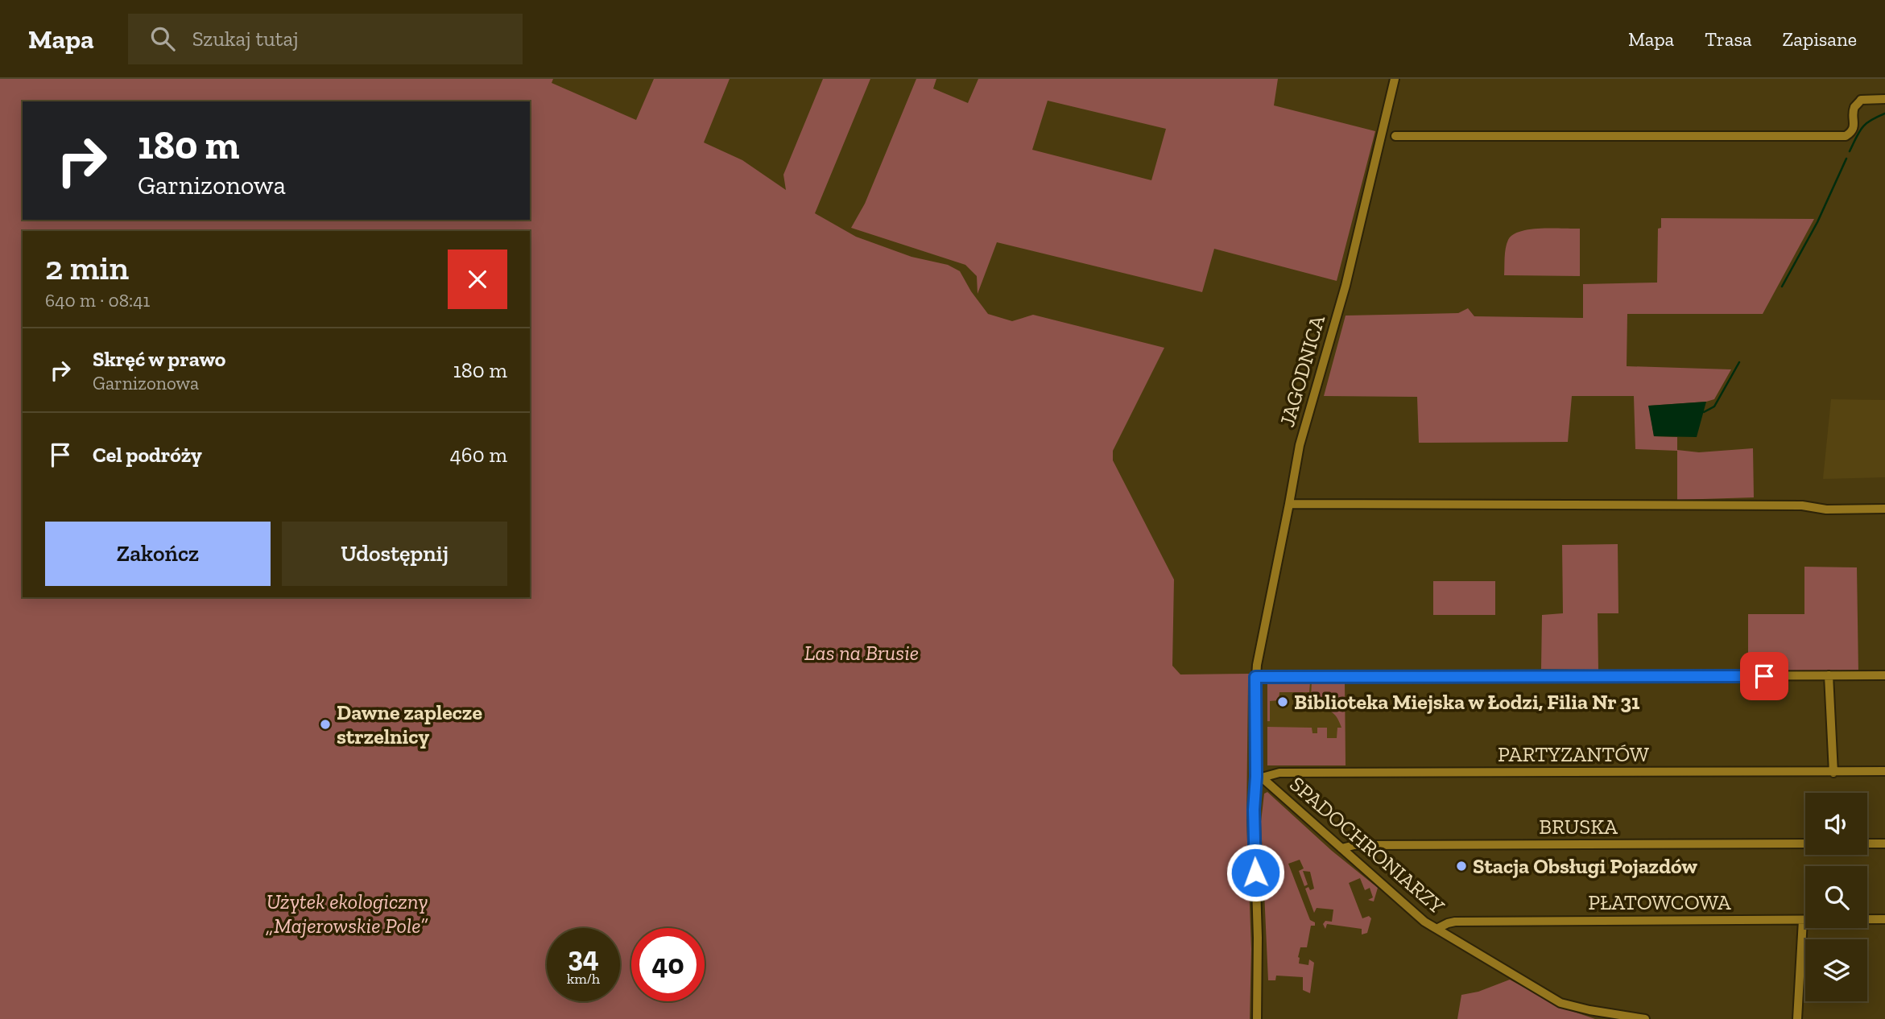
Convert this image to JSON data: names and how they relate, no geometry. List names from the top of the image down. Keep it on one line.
{"streets":{"street":["JAGODNICA","PARTYZANTÓW","BRUSKA","SPADOCHRONIARZY","PŁATOWCOWA"]},"crossings":[["JAGODNICA","PARTYZANTÓW"],["JAGODNICA","SPADOCHRONIARZY"],["PARTYZANTÓW","SPADOCHRONIARZY"],["BRUSKA","SPADOCHRONIARZY"],["SPADOCHRONIARZY","PŁATOWCOWA"]],"parks":["Las na Brusie","Użytek ekologiczny „Majerowskie Pole”"],"places":["Biblioteka Miejska w Łodzi, Filia Nr 31","Dawne zaplecze strzelnicy","Stacja Obsługi Pojazdów"],"page":{"header":"Mapa","search":"Szukaj tutaj","nav":["Mapa","Trasa","Zapisane"],"turn":["180 m","Garnizonowa"],"heading":["2 min","640 m · 08:41"],"list":[{"name":"Skręć w prawo","note":"Garnizonowa","value":"180 m"},{"name":"Cel podróży","value":"460 m"}],"buttons":["Zakończ","Udostępnij"],"speed":"34 km/h","limit":"40"}}
